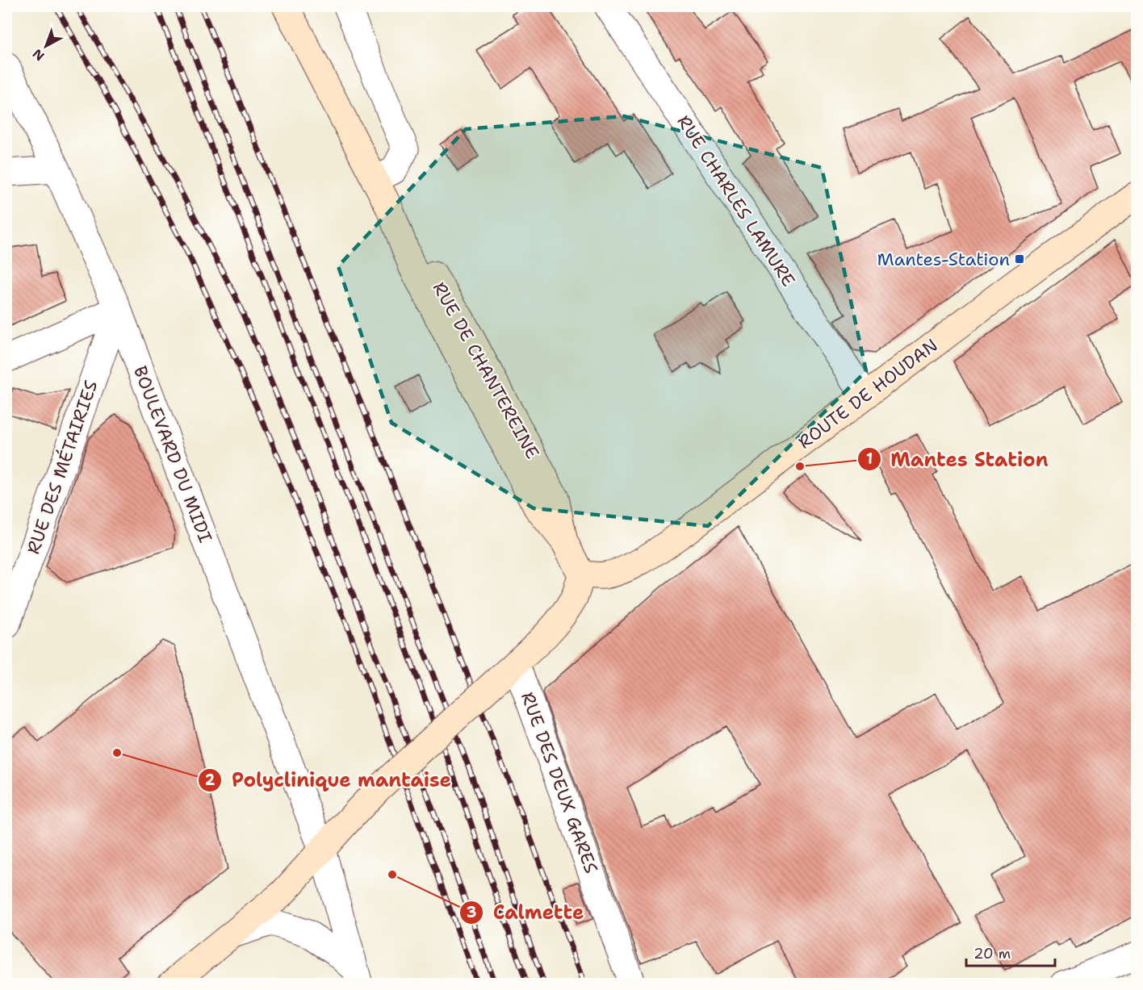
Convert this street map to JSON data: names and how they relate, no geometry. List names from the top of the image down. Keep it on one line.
{"streets":{"main road":["RUE DE CHANTEREINE","ROUTE DE HOUDAN"],"street":["RUE CHARLES LAMURE","BOULEVARD DU MIDI","RUE DES MÉTAIRIES","RUE DES DEUX GARES"]},"crossings":[["RUE CHARLES LAMURE","ROUTE DE HOUDAN"],["RUE DE CHANTEREINE","ROUTE DE HOUDAN"],["BOULEVARD DU MIDI","RUE DES MÉTAIRIES"]],"places":{"transit":["Mantes-Station"],"other":["Mantes Station","Polyclinique mantaise","Calmette"]},"scale_bar":"20 m","north":"bottom left"}
